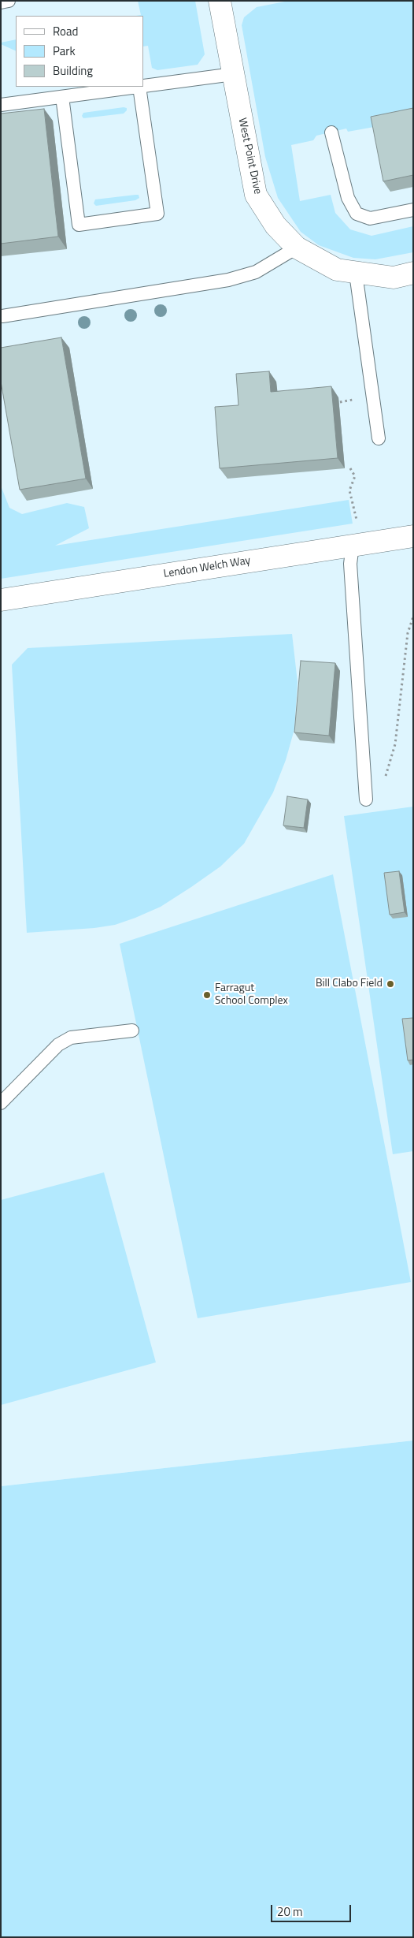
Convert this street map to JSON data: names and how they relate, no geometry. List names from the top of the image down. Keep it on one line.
{"streets":{"street":["West Point Drive","Lendon Welch Way"]},"places":["Bill Clabo Field","Farragut School Complex"],"legend":["Road","Park","Building"],"scale_bar":"20 m"}
